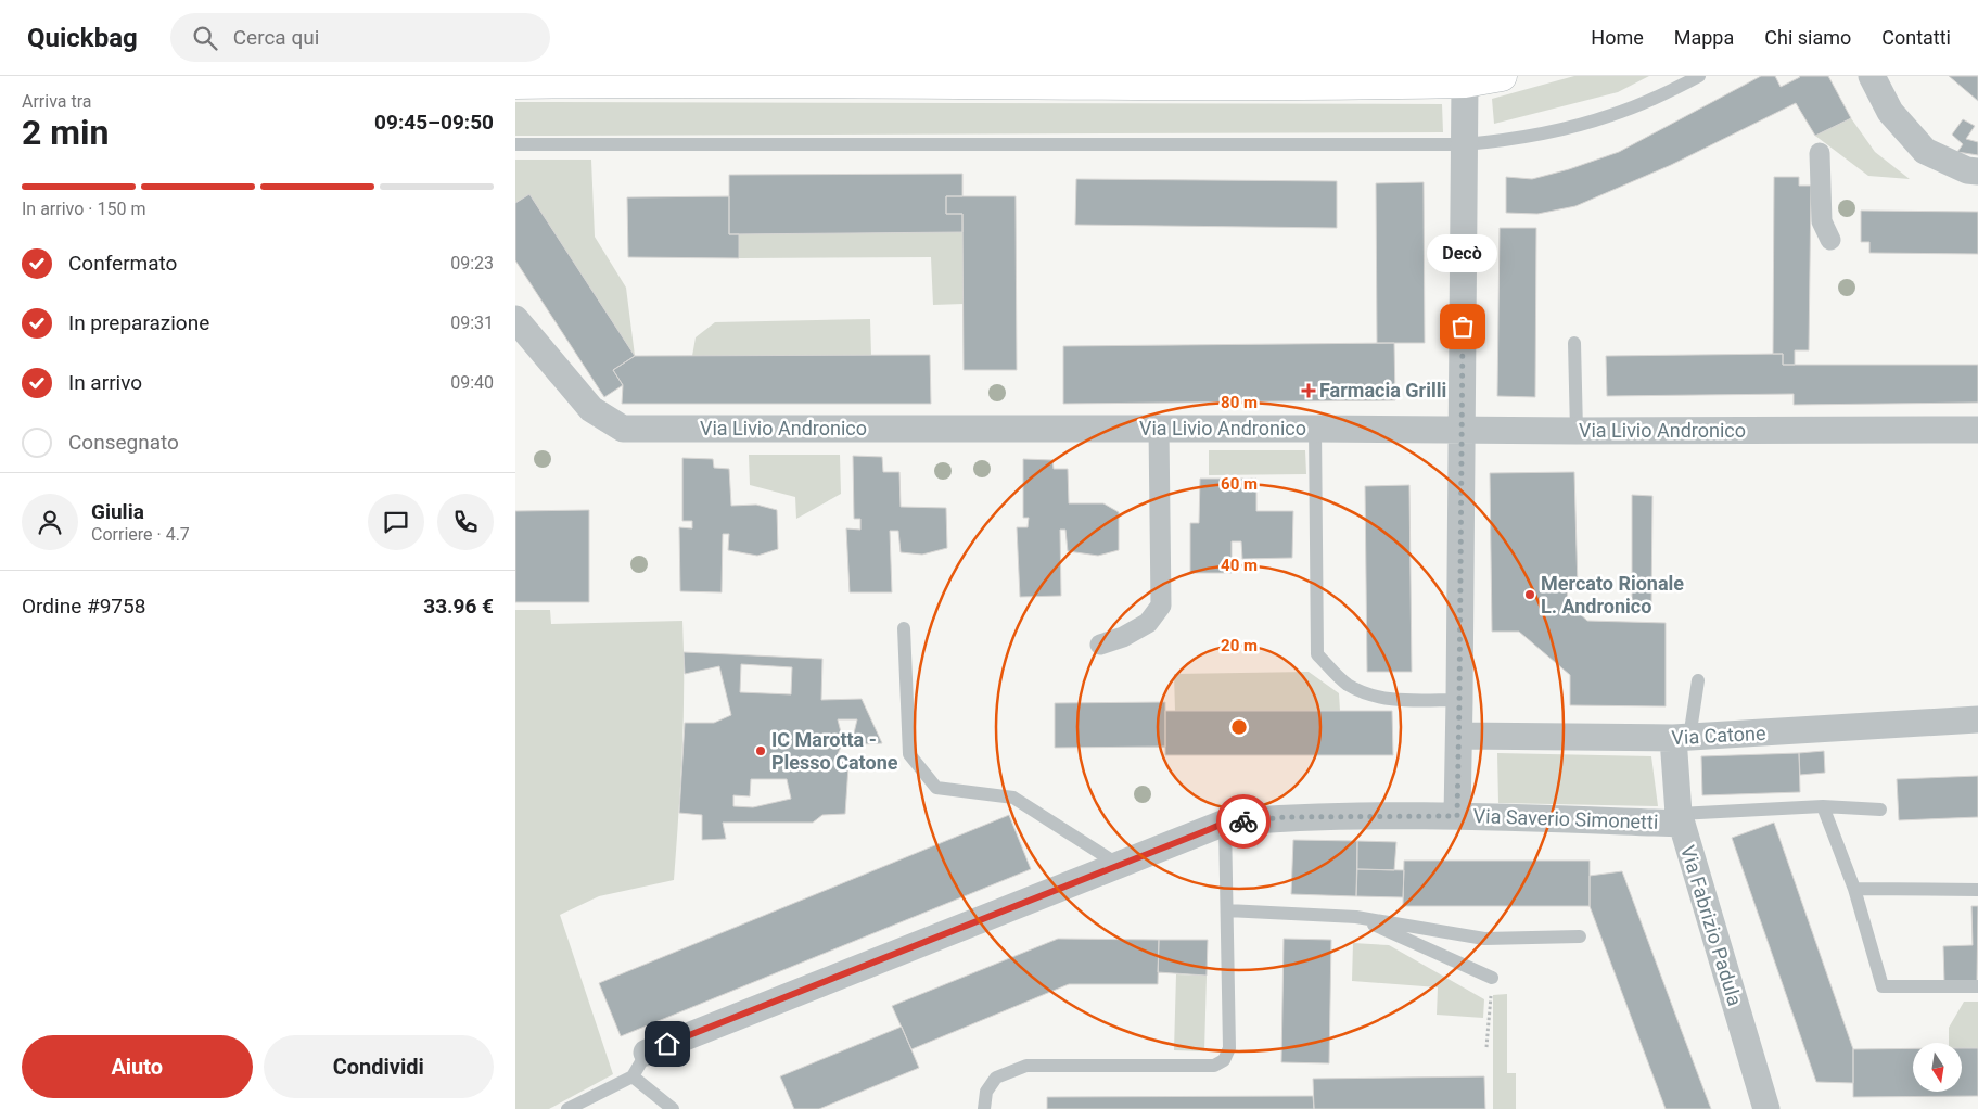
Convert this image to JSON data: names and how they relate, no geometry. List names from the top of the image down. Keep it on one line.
{"streets":{"street":["Via Livio Andronico","Via Catone","Via Saverio Simonetti","Via Fabrizio Padula"]},"crossings":[["Via Catone","Via Fabrizio Padula"],["Via Saverio Simonetti","Via Fabrizio Padula"]],"places":{"other":["Decò","Mercato Rionale L. Andronico","IC Marotta - Plesso Catone"],"health":["Farmacia Grilli"]},"north":"bottom","page":{"header":"Quickbag","search":"Cerca qui","nav":["Home","Mappa","Chi siamo","Contatti"],"heading":["2 min","Arriva tra","09:45–09:50"],"panel":["Giulia","Corriere · 4.7","Ordine #9758","33.96 €"],"bar":"In arrivo · 150 m","list":[["Confermato","09:23"],["In preparazione","09:31"],["In arrivo","09:40"],"Consegnato"],"bubble":"Decò","buttons":["Aiuto","Condividi"]},"rings":["80 m","60 m","40 m","20 m"]}
